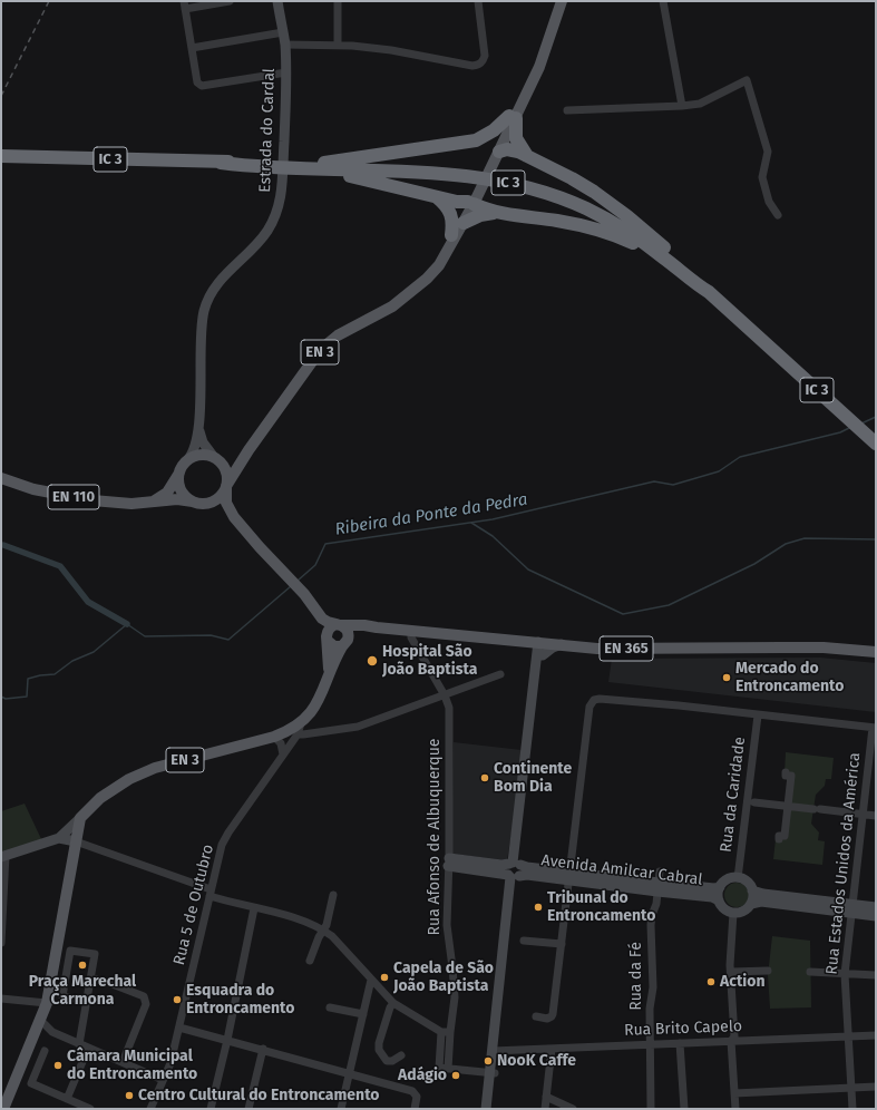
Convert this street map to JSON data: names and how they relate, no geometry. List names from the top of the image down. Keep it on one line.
{"streets":{"highway":["IC 3"],"main road":["EN 3","EN 110","EN 365"],"street":["Estrada do Cardal","Rua da Caridade","Rua Afonso de Albuquerque","Rua Estados Unidos da América","Avenida Amilcar Cabral","Rua 5 de Outubro","Rua da Fé","Rua Brito Capelo"]},"crossings":[["EN 3","EN 365"],["EN 3","Rua 5 de Outubro"],["EN 365","Rua Afonso de Albuquerque"],["Rua da Caridade","Avenida Amilcar Cabral"],["Rua Afonso de Albuquerque","Avenida Amilcar Cabral"],["Rua Estados Unidos da América","Rua Brito Capelo"],["Avenida Amilcar Cabral","Rua da Fé"],["Rua da Fé","Rua Brito Capelo"]],"water":["Ribeira da Ponte da Pedra"],"places":["Hospital São João Baptista","Mercado do Entroncamento","Continente Bom Dia","Tribunal do Entroncamento","Praça Marechal Carmona","Capela de São João Baptista","Action","Esquadra do Entroncamento","NooK Caffe","Câmara Municipal do Entroncamento","Adágio","Centro Cultural do Entroncamento"]}
